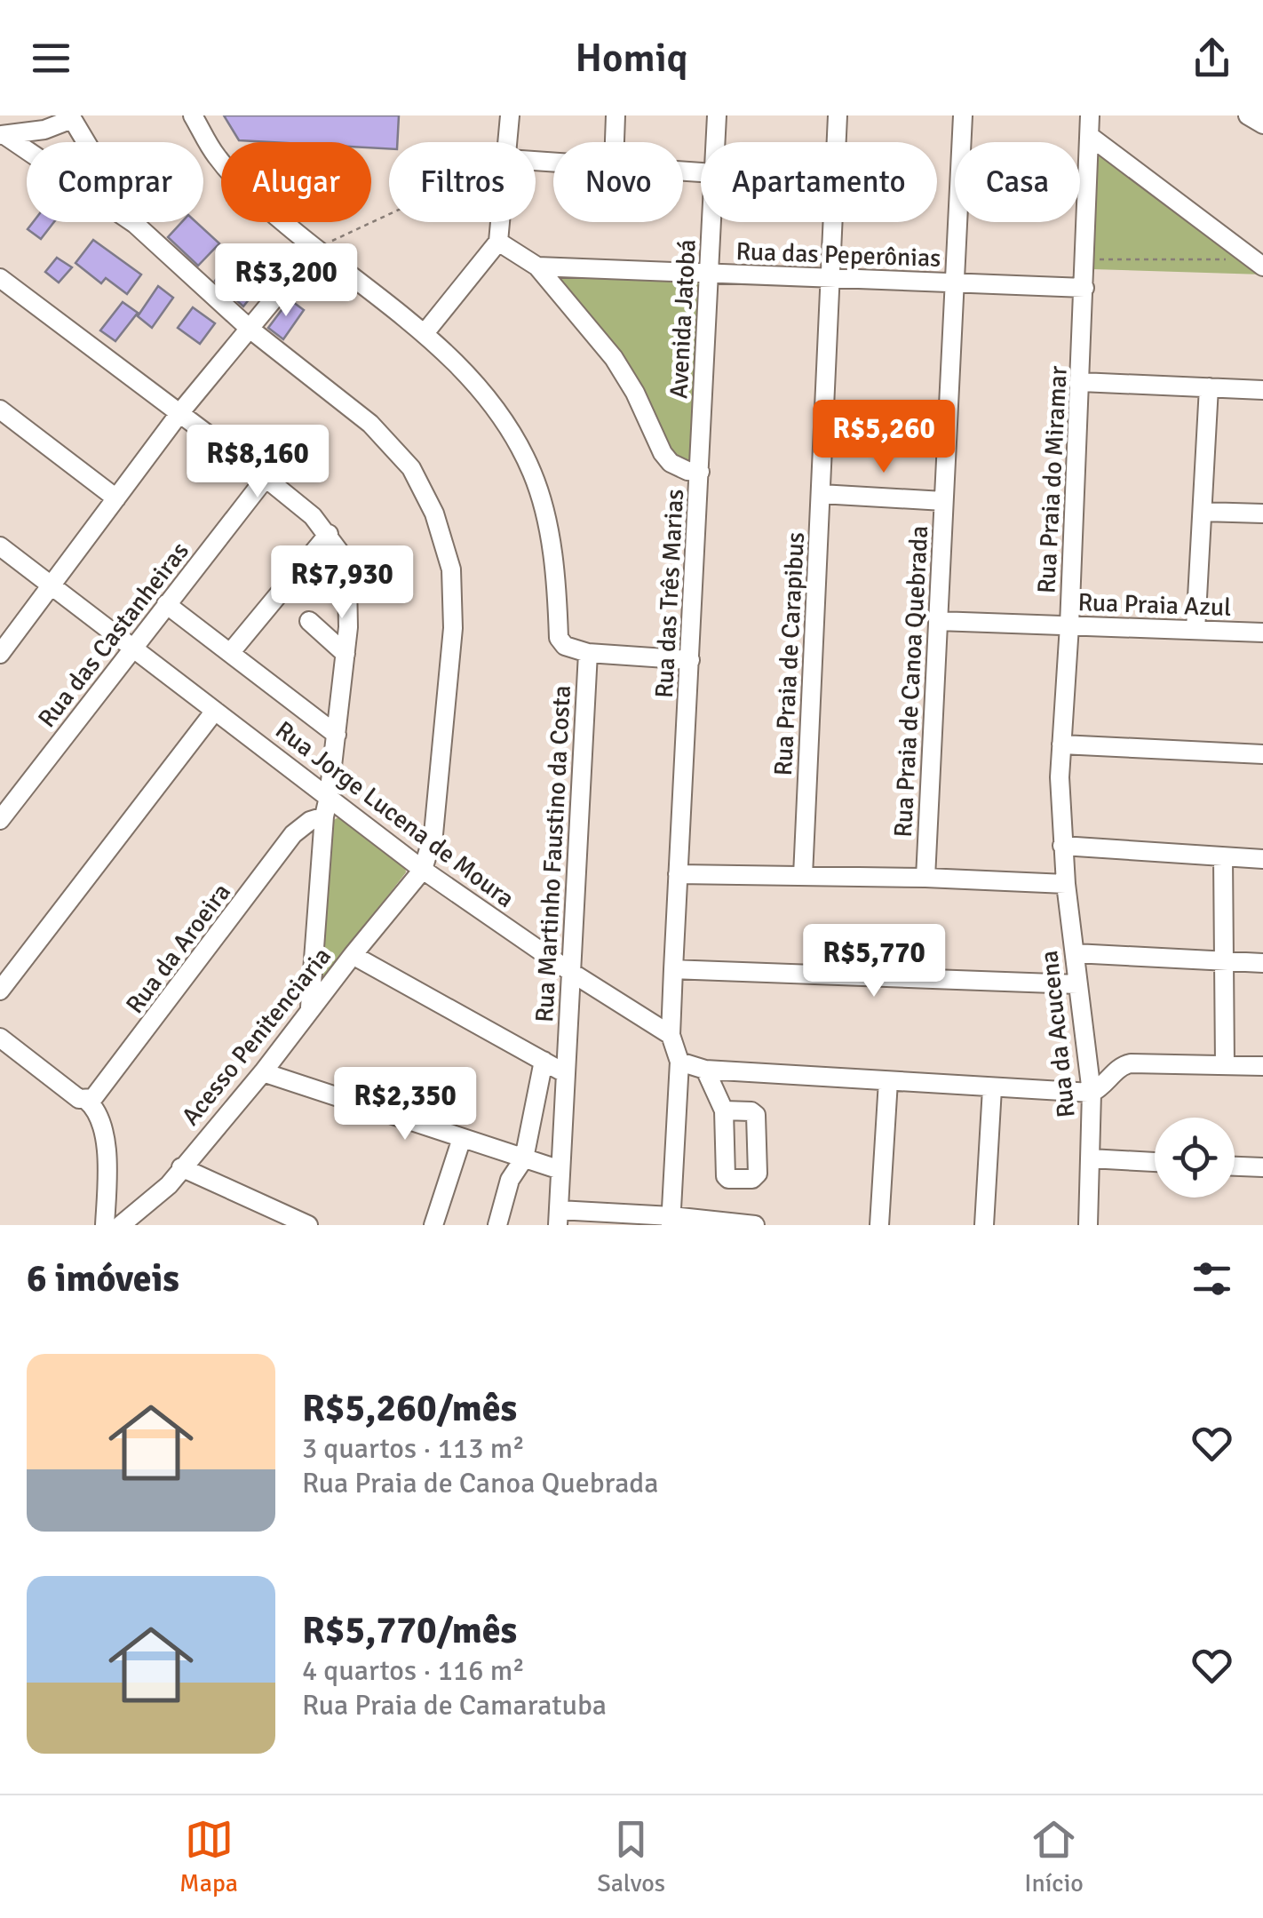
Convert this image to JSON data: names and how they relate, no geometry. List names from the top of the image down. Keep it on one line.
{"streets":{"street":["Rua das Peperônias","Avenida Jatobá","Rua Praia do Miramar","Rua das Três Marias","Rua Praia Azul","Rua das Castanheiras","Rua Praia de Carapibus","Rua Praia de Canoa Quebrada","Rua Jorge Lucena de Moura","Rua Martinho Faustino da Costa","Rua da Aroeira","Rua da Acucena","Acesso Penitenciaria"]},"crossings":[["Rua das Peperônias","Avenida Jatobá"],["Rua das Peperônias","Rua Praia do Miramar"],["Rua das Peperônias","Rua das Três Marias"],["Rua das Peperônias","Rua Praia de Carapibus"],["Rua das Peperônias","Rua Praia de Canoa Quebrada"],["Avenida Jatobá","Rua das Três Marias"],["Rua Praia do Miramar","Rua Praia Azul"],["Rua Praia do Miramar","Rua da Acucena"],["Rua das Três Marias","Rua Jorge Lucena de Moura"],["Rua Praia Azul","Rua Praia de Canoa Quebrada"],["Rua das Castanheiras","Rua Jorge Lucena de Moura"],["Rua Jorge Lucena de Moura","Rua Martinho Faustino da Costa"],["Rua Jorge Lucena de Moura","Acesso Penitenciaria"]],"page":{"header":"Homiq","chip":["Comprar","Alugar","Filtros","Novo","Apartamento","Casa"],"price":["R$3,200","R$5,260","R$8,160","R$7,930","R$5,770","R$2,350"],"heading":"6 imóveis","list":[{"name":"R$5,260/mês","note":"3 quartos · 113 m² · Rua Praia de Canoa Quebrada"},{"name":"R$5,770/mês","note":"4 quartos · 116 m² · Rua Praia de Camaratuba"}],"tabs":["Mapa","Salvos","Início"]}}
